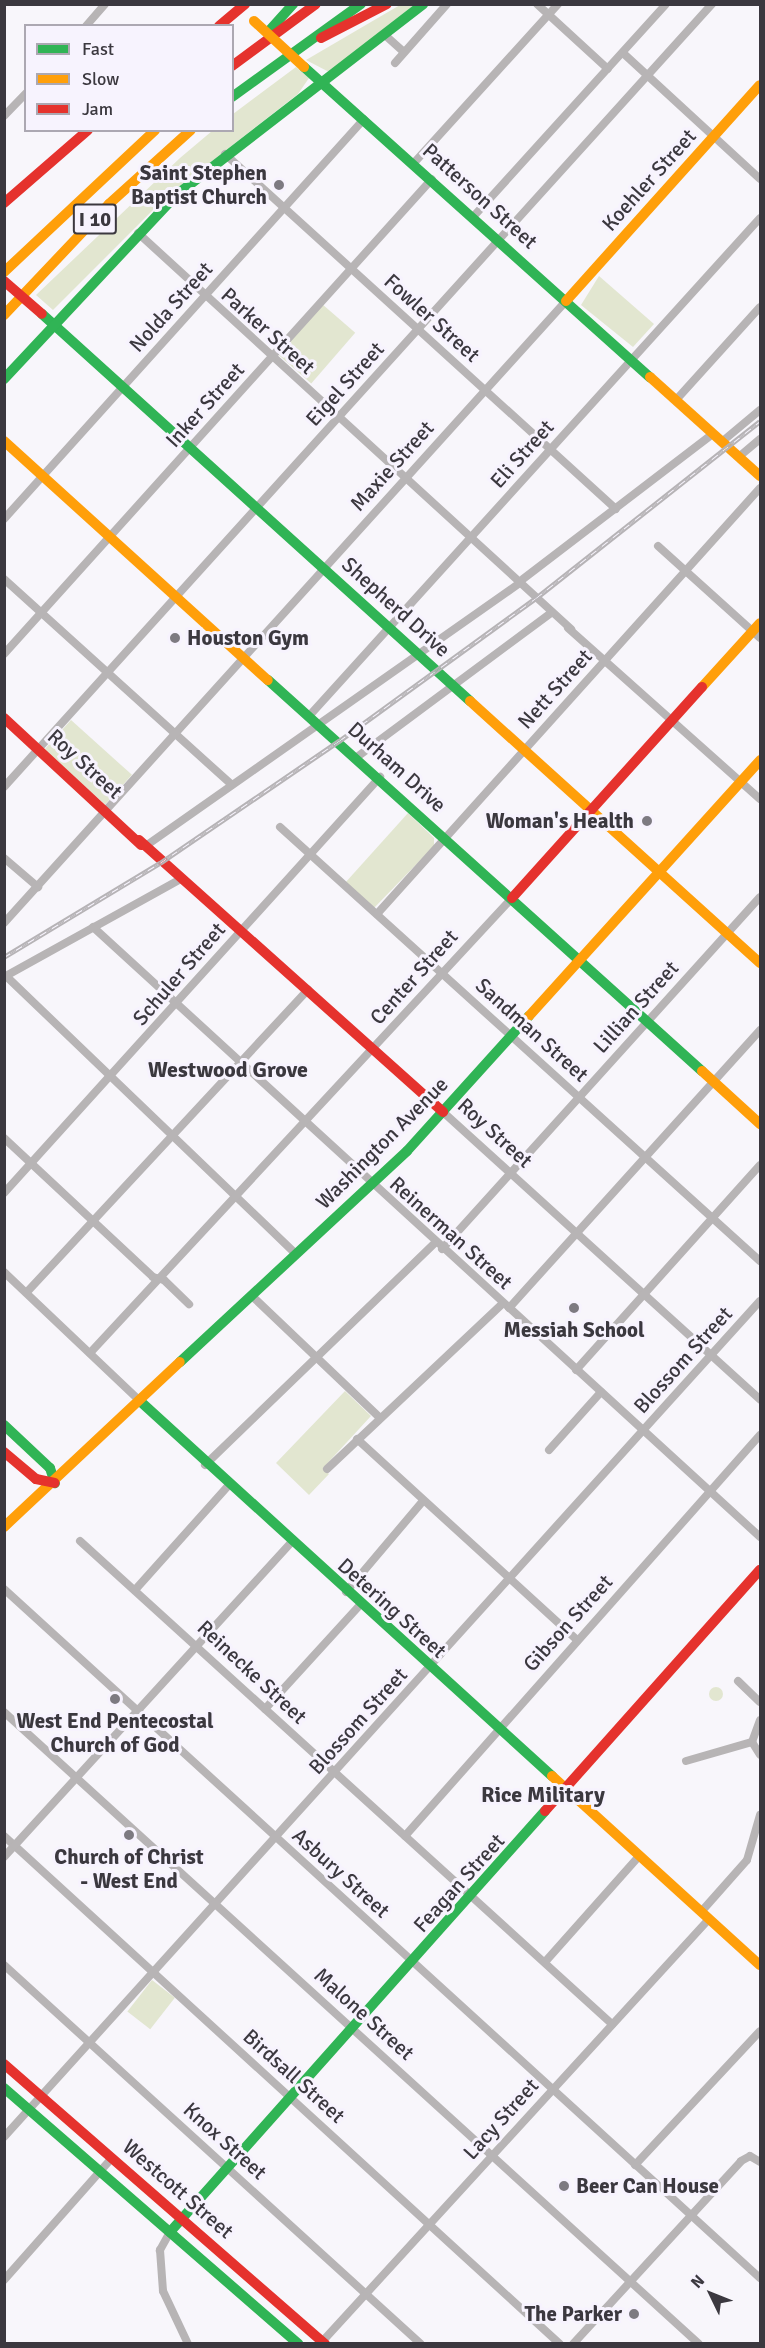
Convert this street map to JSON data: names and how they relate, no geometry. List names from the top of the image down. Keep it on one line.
{"streets":{"main road":["Koehler Street","Patterson Street","I 10","Shepherd Drive","Roy Street","Durham Drive","Center Street","Washington Avenue","Detering Street","Feagan Street","Westcott Street"],"street":["Nolda Street","Fowler Street","Parker Street","Eigel Street","Inker Street","Eli Street","Maxie Street","Nett Street","Schuler Street","Lillian Street","Sandman Street","Reinerman Street","Blossom Street","Gibson Street","Reinecke Street","Asbury Street","Malone Street","Birdsall Street","Lacy Street","Knox Street"]},"crossings":[["Koehler Street","Patterson Street"],["Koehler Street","Maxie Street"],["Patterson Street","Nolda Street"],["Patterson Street","Eigel Street"],["Patterson Street","Inker Street"],["Patterson Street","Eli Street"],["Patterson Street","Maxie Street"],["Nolda Street","Fowler Street"],["Nolda Street","Parker Street"],["Nolda Street","Shepherd Drive"],["Nolda Street","Durham Drive"],["Fowler Street","Eigel Street"],["Fowler Street","Inker Street"],["Fowler Street","Eli Street"],["Fowler Street","Maxie Street"],["Parker Street","Eigel Street"],["Parker Street","Inker Street"],["Parker Street","Eli Street"],["Parker Street","Maxie Street"],["Parker Street","Nett Street"],["Parker Street","Center Street"],["Parker Street","Washington Avenue"],["Eigel Street","Shepherd Drive"],["Eigel Street","Roy Street"],["Eigel Street","Durham Drive"],["Inker Street","Shepherd Drive"],["Inker Street","Durham Drive"],["Eli Street","Shepherd Drive"],["Eli Street","Durham Drive"],["Maxie Street","Shepherd Drive"],["Maxie Street","Roy Street"],["Maxie Street","Durham Drive"],["Shepherd Drive","Nett Street"],["Shepherd Drive","Center Street"],["Shepherd Drive","Lillian Street"],["Shepherd Drive","Washington Avenue"],["Nett Street","Durham Drive"],["Nett Street","Sandman Street"],["Roy Street","Schuler Street"],["Roy Street","Center Street"],["Roy Street","Lillian Street"],["Roy Street","Washington Avenue"],["Roy Street","Blossom Street"],["Durham Drive","Schuler Street"],["Durham Drive","Center Street"],["Durham Drive","Lillian Street"],["Durham Drive","Washington Avenue"],["Schuler Street","Sandman Street"],["Schuler Street","Reinerman Street"],["Center Street","Sandman Street"],["Center Street","Reinerman Street"],["Center Street","Detering Street"],["Lillian Street","Sandman Street"],["Lillian Street","Reinerman Street"],["Lillian Street","Detering Street"],["Sandman Street","Washington Avenue"],["Washington Avenue","Reinerman Street"],["Washington Avenue","Detering Street"],["Reinerman Street","Blossom Street"],["Reinerman Street","Gibson Street"],["Blossom Street","Detering Street"],["Blossom Street","Reinecke Street"],["Blossom Street","Asbury Street"],["Blossom Street","Malone Street"],["Blossom Street","Birdsall Street"],["Blossom Street","Knox Street"],["Blossom Street","Westcott Street"],["Detering Street","Gibson Street"],["Detering Street","Feagan Street"],["Detering Street","Lacy Street"],["Gibson Street","Reinecke Street"],["Reinecke Street","Feagan Street"],["Reinecke Street","Lacy Street"],["Asbury Street","Feagan Street"],["Asbury Street","Lacy Street"],["Feagan Street","Malone Street"],["Feagan Street","Birdsall Street"],["Feagan Street","Knox Street"],["Feagan Street","Westcott Street"],["Malone Street","Lacy Street"],["Birdsall Street","Lacy Street"],["Lacy Street","Knox Street"],["Lacy Street","Westcott Street"]],"districts":["Westwood Grove","Rice Military"],"places":["Saint Stephen Baptist Church","Houston Gym","Woman's Health","Messiah School","West End Pentecostal Church of God","Church of Christ - West End","Beer Can House","The Parker"],"legend":["Fast","Slow","Jam"],"north":"top left"}
